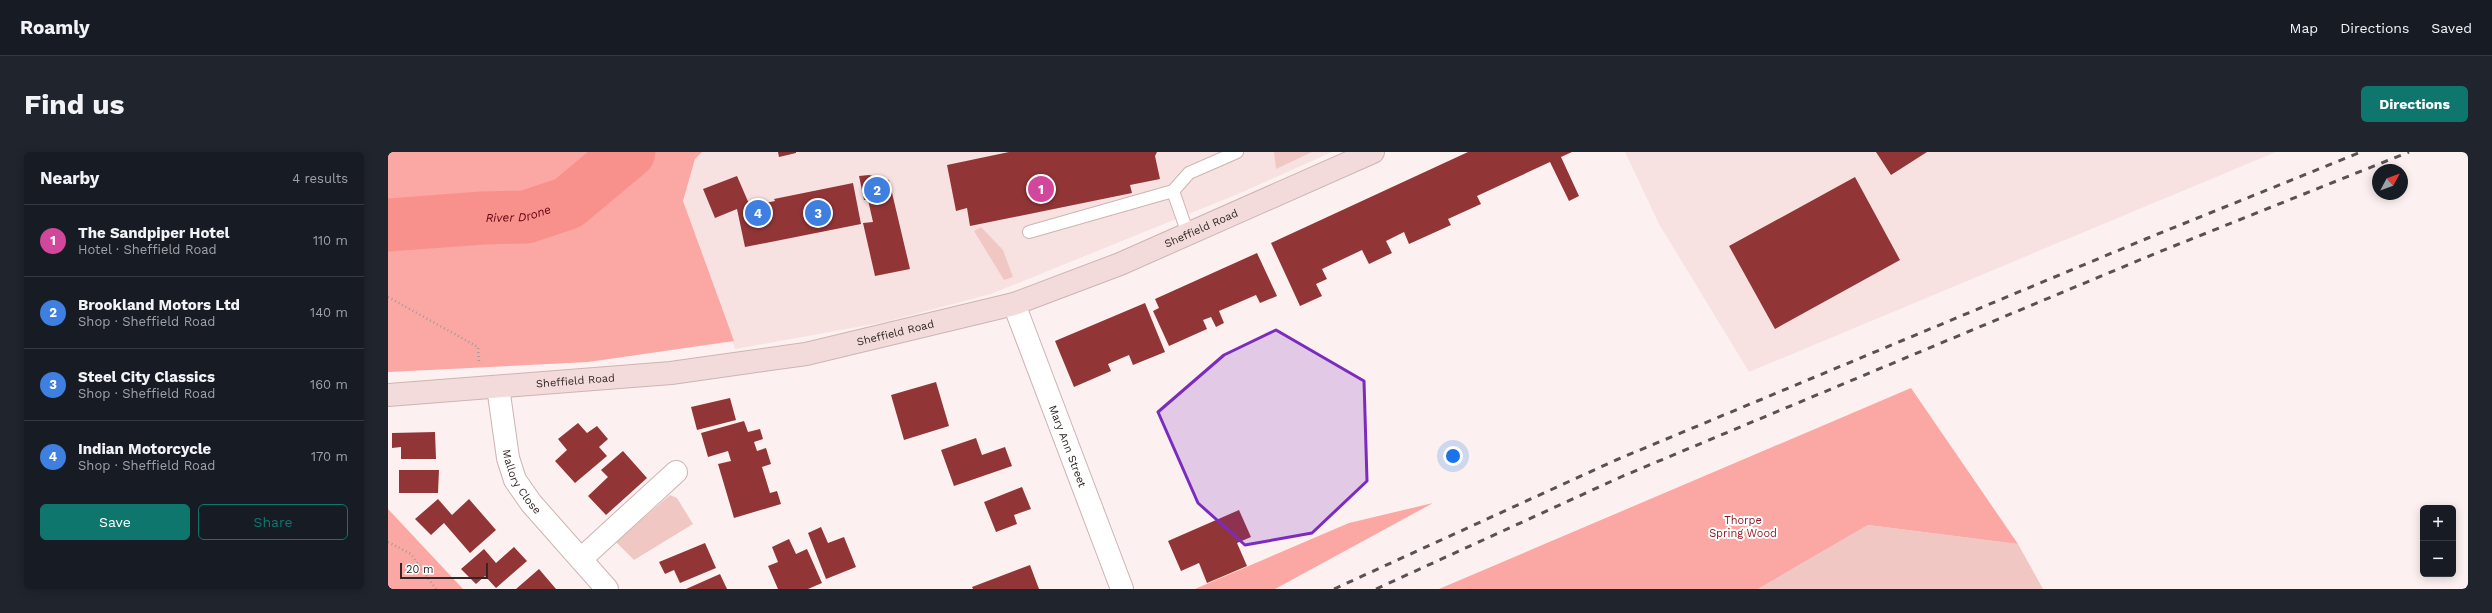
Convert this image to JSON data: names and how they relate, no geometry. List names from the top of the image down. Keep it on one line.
{"streets":{"main road":["Sheffield Road"],"street":["Mary Ann Street","Mallory Close"]},"crossings":[["Sheffield Road","Mary Ann Street"],["Sheffield Road","Mallory Close"]],"water":["River Drone"],"parks":["Thorpe Spring Wood"],"scale_bar":"20 m","north":"top right","page":{"header":"Roamly","nav":["Map","Directions","Saved"],"buttons":["Directions",["Save","Share"]],"title":"Find us","heading":["Nearby","4 results"],"pins":["1","2","3","4"],"list":[{"mark":"1","name":"The Sandpiper Hotel","note":"Hotel · Sheffield Road","value":"110 m"},{"mark":"2","name":"Brookland Motors Ltd","note":"Shop · Sheffield Road","value":"140 m"},{"mark":"3","name":"Steel City Classics","note":"Shop · Sheffield Road","value":"160 m"},{"mark":"4","name":"Indian Motorcycle","note":"Shop · Sheffield Road","value":"170 m"}],"map_buttons":["+","−"],"scale":"20 m"}}
